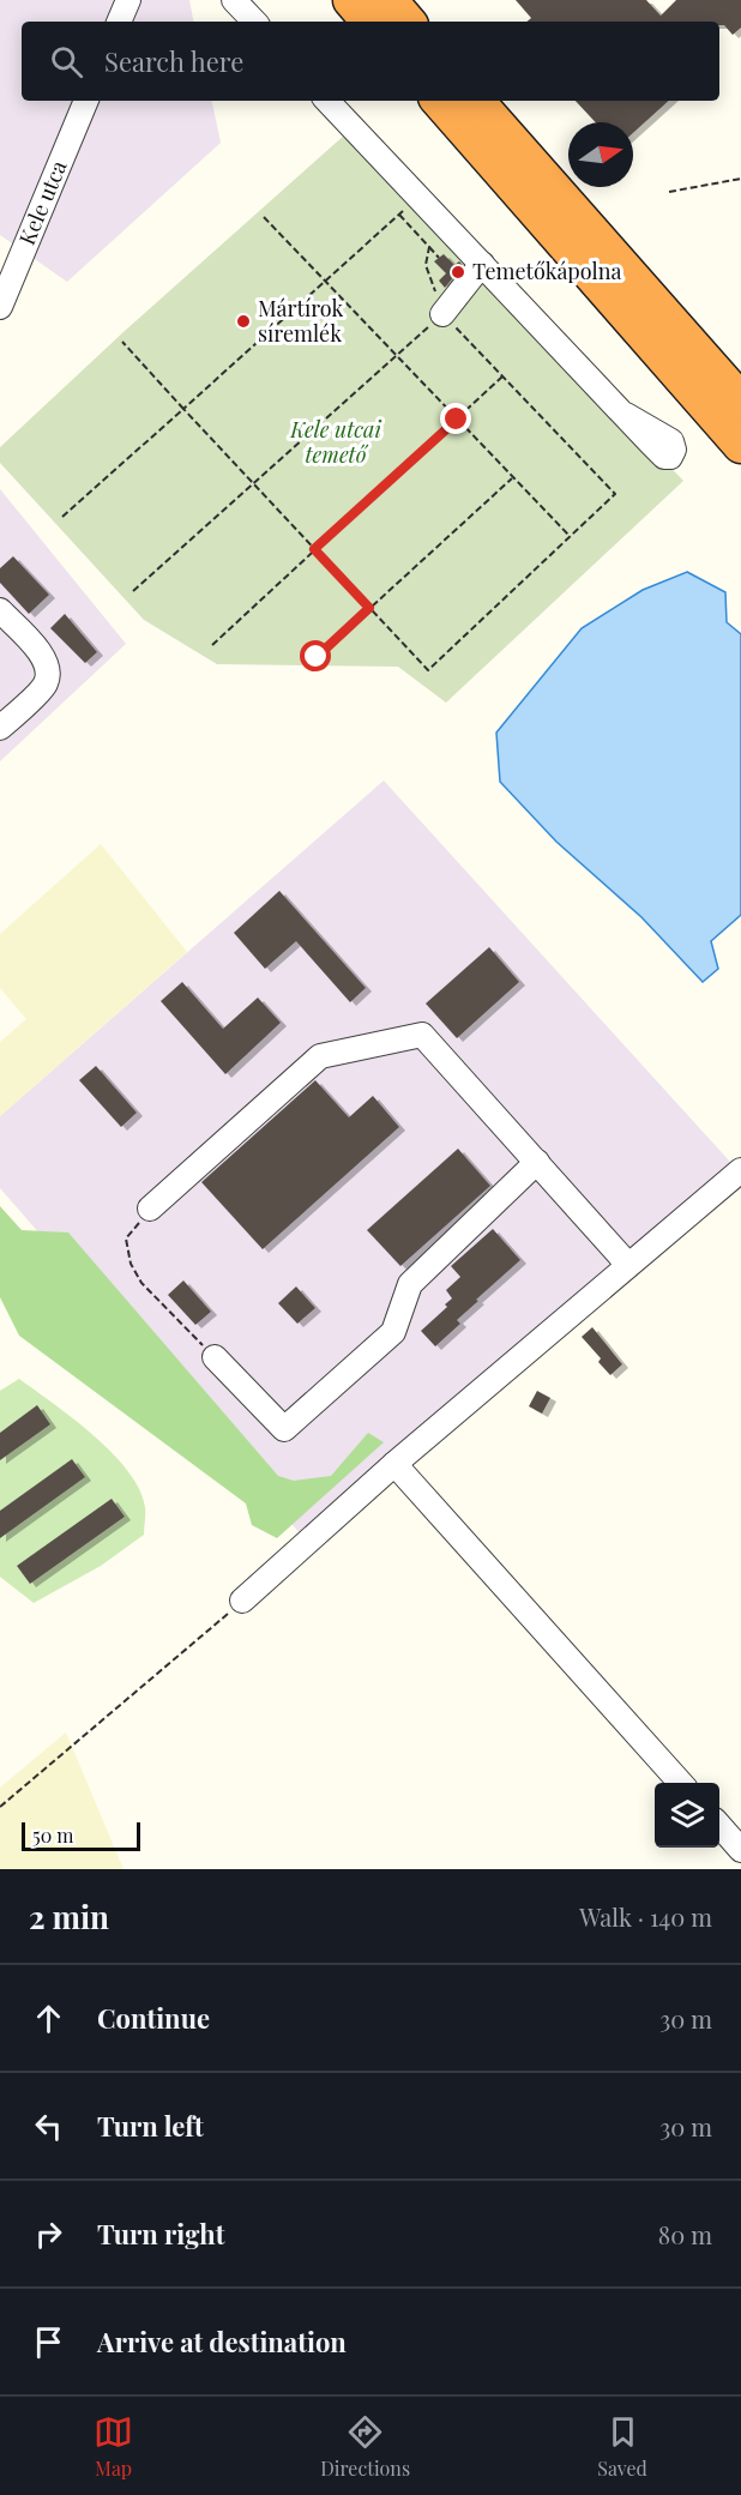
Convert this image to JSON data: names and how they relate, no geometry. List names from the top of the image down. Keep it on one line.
{"streets":{"street":["Kele utca"]},"parks":["Kele utcai temető"],"places":["Temetőkápolna","Mártírok síremlék"],"scale_bar":"50 m","north":"right","page":{"search":"Search here","scale":"50 m","heading":["2 min","Walk · 140 m"],"list":[["Continue","30 m"],["Turn left","30 m"],["Turn right","80 m"],"Arrive at destination"],"nav":["Map","Directions","Saved"]}}
